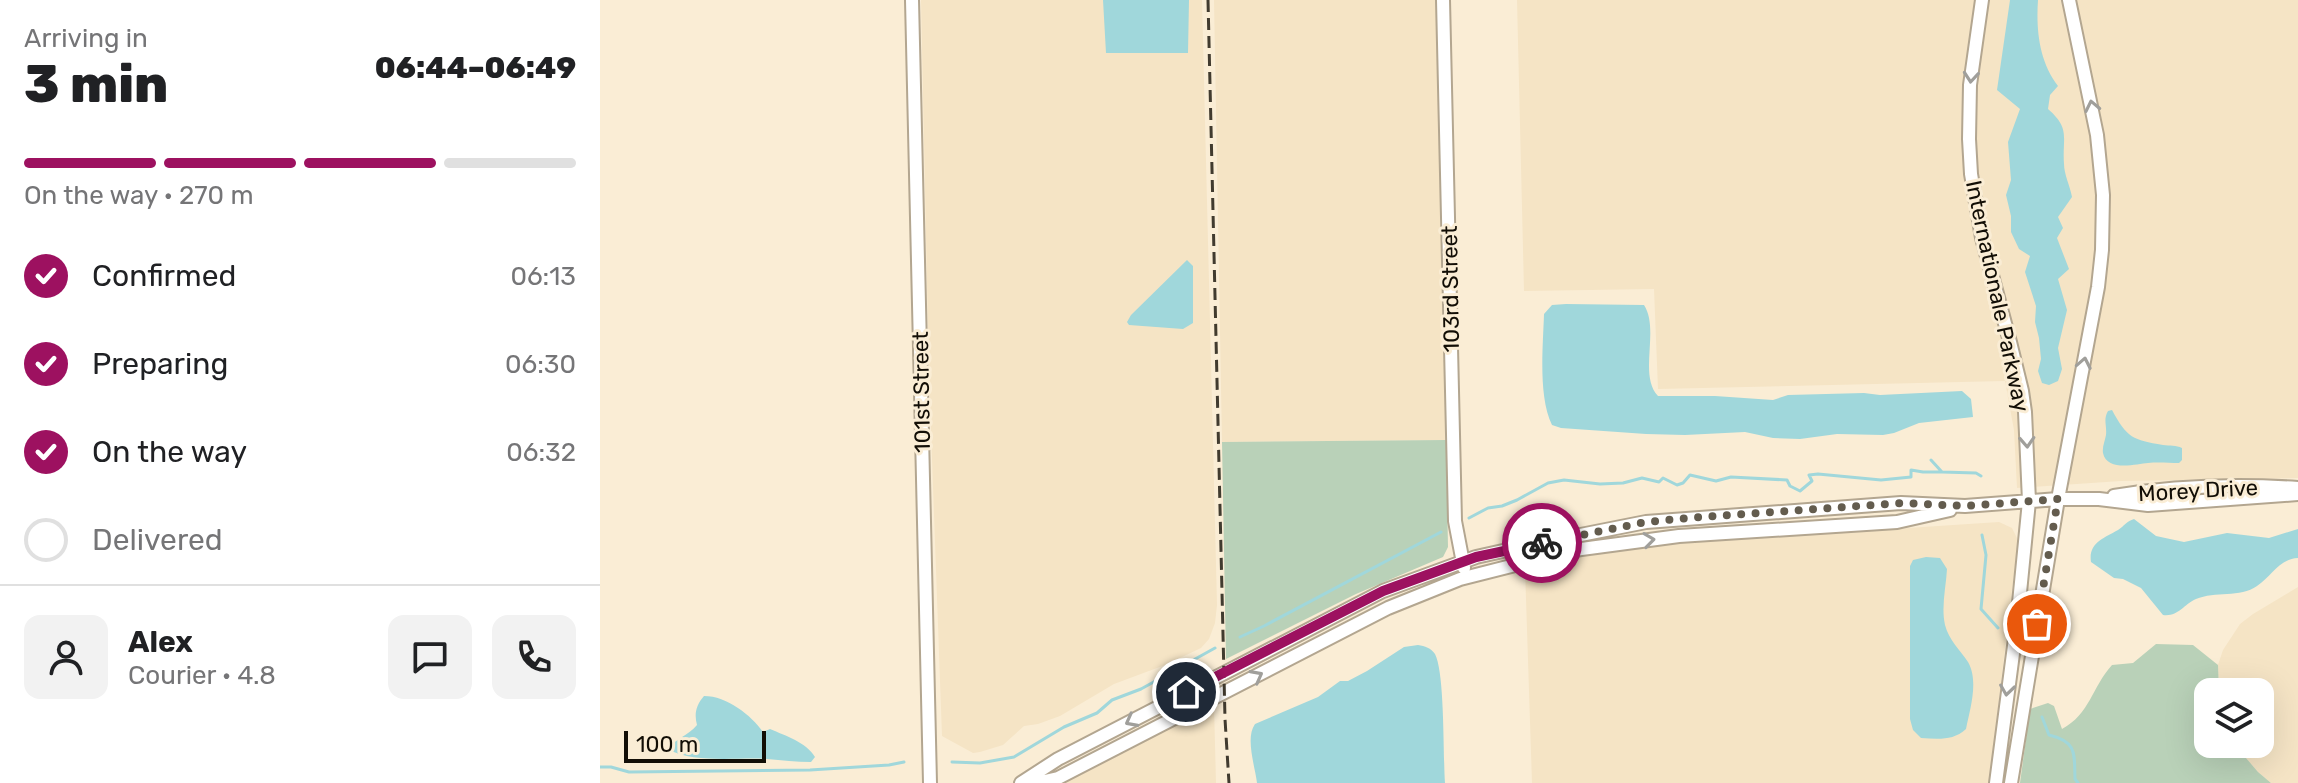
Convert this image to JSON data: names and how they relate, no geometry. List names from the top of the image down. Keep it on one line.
{"streets":{"street":["103rd Street","Internationale Parkway","101st Street","Morey Drive"]},"crossings":[["Internationale Parkway","Morey Drive"]],"scale_bar":"100 m","page":{"heading":["3 min","Arriving in","06:44–06:49"],"panel":["Alex","Courier · 4.8"],"bar":"On the way · 270 m","list":[["Confirmed","06:13"],["Preparing","06:30"],["On the way","06:32"],"Delivered"],"scale":"100 m"}}
